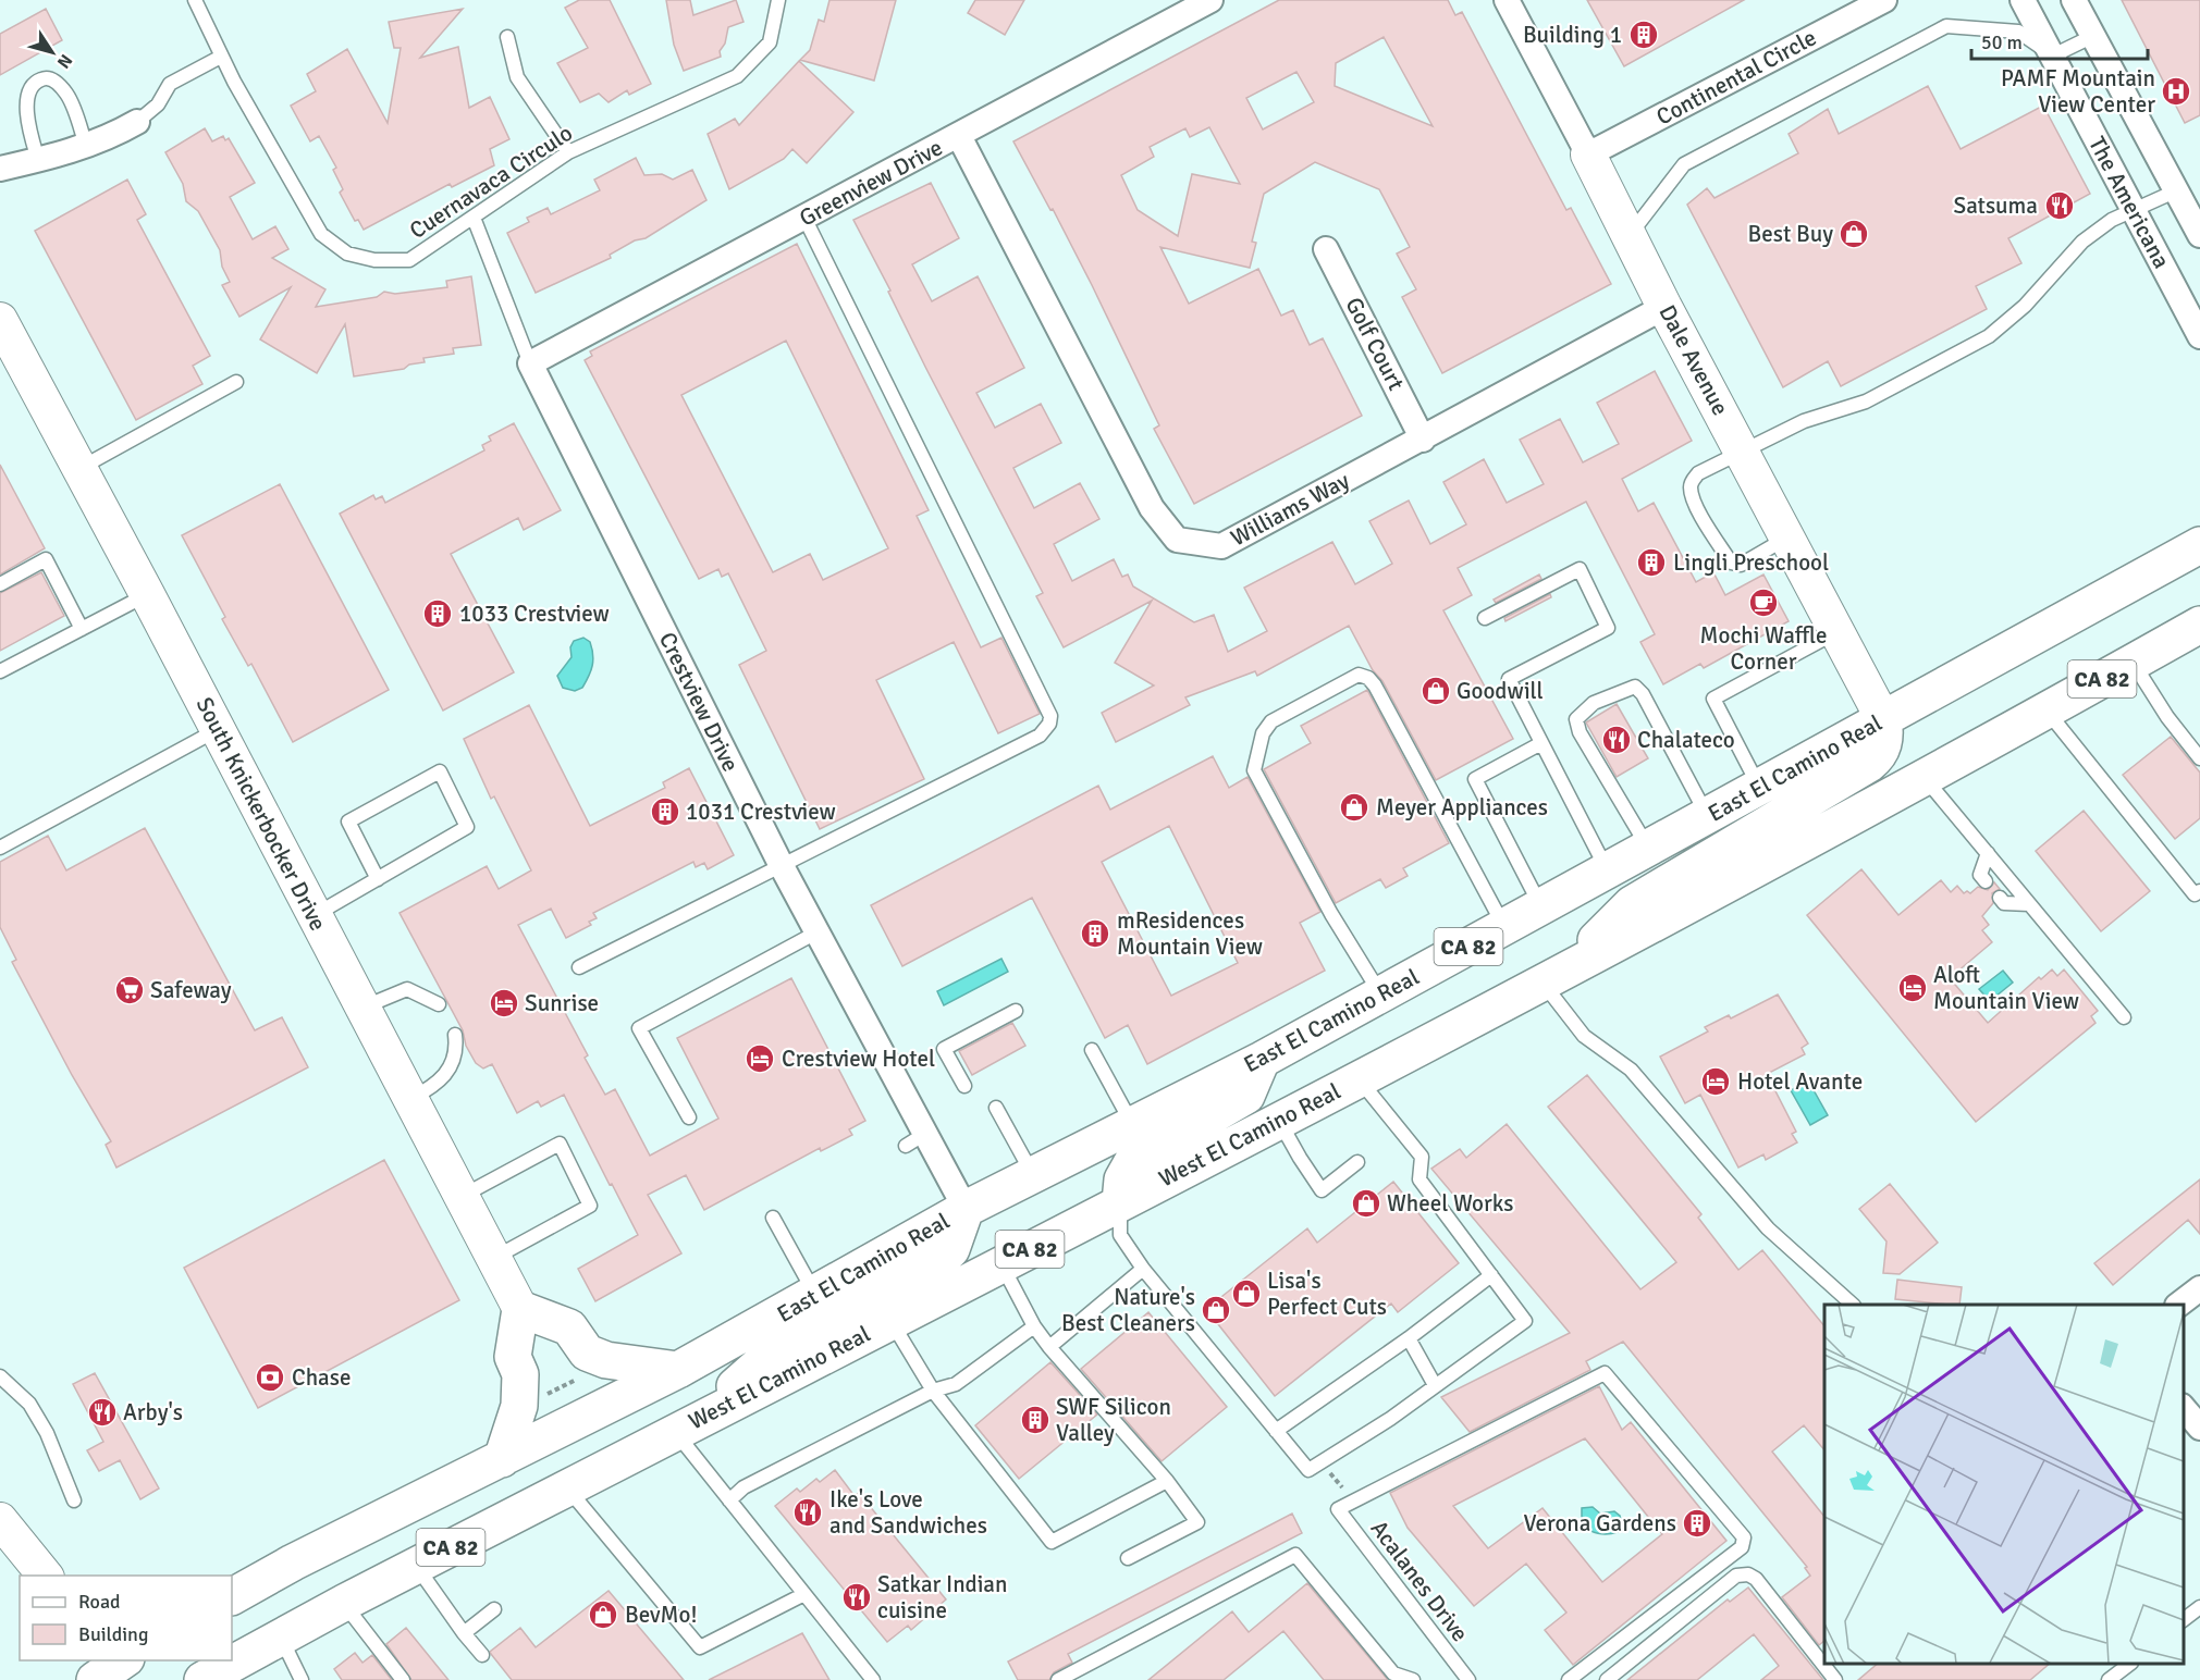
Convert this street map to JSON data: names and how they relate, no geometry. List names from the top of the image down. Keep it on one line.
{"streets":{"main road":["CA 82","East El Camino Real","West El Camino Real"],"street":["Continental Circle","Greenview Drive","The Americana","Golf Court","Dale Avenue","Williams Way","Crestview Drive","South Knickerbocker Drive"],"lane":["Cuernavaca Circulo","Acalanes Drive"]},"crossings":[["Continental Circle","Dale Avenue"],["Cuernavaca Circulo","Crestview Drive"],["Greenview Drive","Williams Way"],["Greenview Drive","Crestview Drive"],["Golf Court","Williams Way"],["Dale Avenue","Williams Way"],["Dale Avenue","East El Camino Real"],["CA 82","East El Camino Real"],["CA 82","West El Camino Real"],["Crestview Drive","East El Camino Real"]],"places":{"building":["Building 1","Lingli Preschool","1033 Crestview","1031 Crestview","mResidences Mountain View","SWF Silicon Valley","Verona Gardens"],"hospital":["PAMF Mountain View Center"],"restaurant":["Satsuma","Chalateco","Arby's","Ike's Love and Sandwiches","Satkar Indian cuisine"],"shop":["Best Buy","Goodwill","Meyer Appliances","Wheel Works","Lisa's Perfect Cuts","Nature's Best Cleaners","BevMo!"],"cafe":["Mochi Waffle Corner"],"hotel":["Aloft Mountain View","Sunrise","Crestview Hotel","Hotel Avante"],"supermarket":["Safeway"],"bank":["Chase"]},"legend":["Road","Building"],"scale_bar":"50 m","north":"bottom right"}
